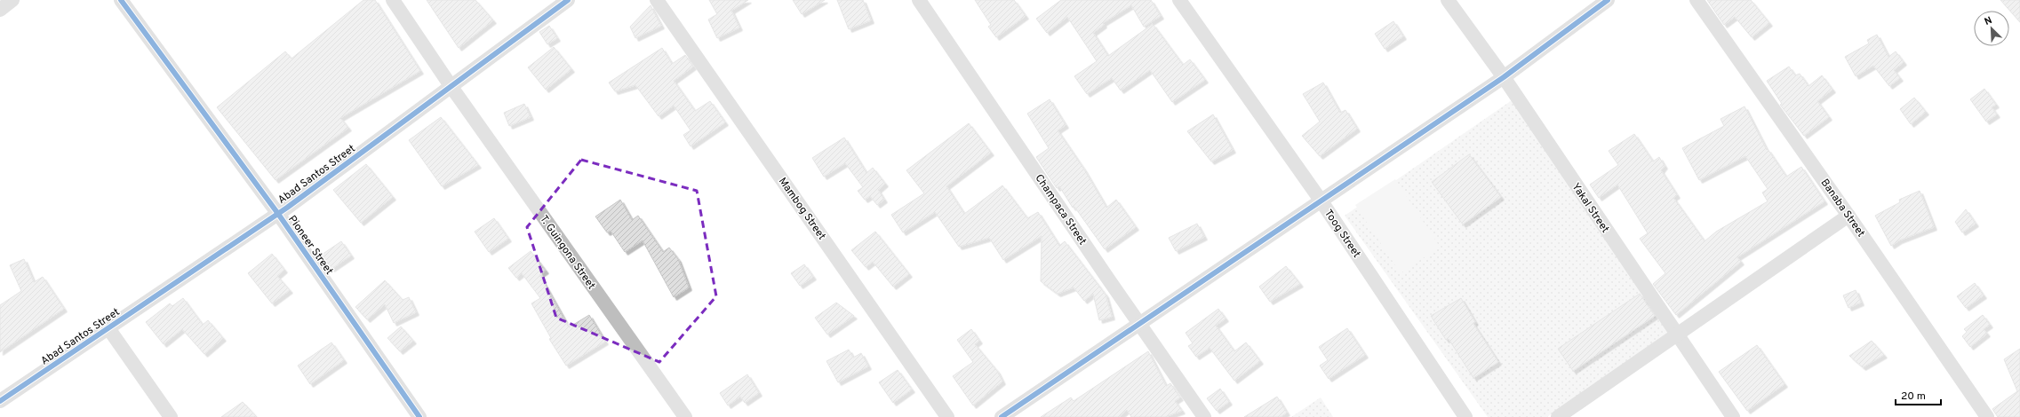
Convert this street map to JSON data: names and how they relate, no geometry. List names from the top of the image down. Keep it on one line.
{"streets":{"street":["Abad Santos Street","Yakal Street","Banaba Street","Mambog Street","Champaca Street","Toog Street","Pioneer Street","T. Guingona Street"]},"crossings":[["Abad Santos Street","Pioneer Street"],["Abad Santos Street","T. Guingona Street"]],"scale_bar":"20 m","north":"top left"}
